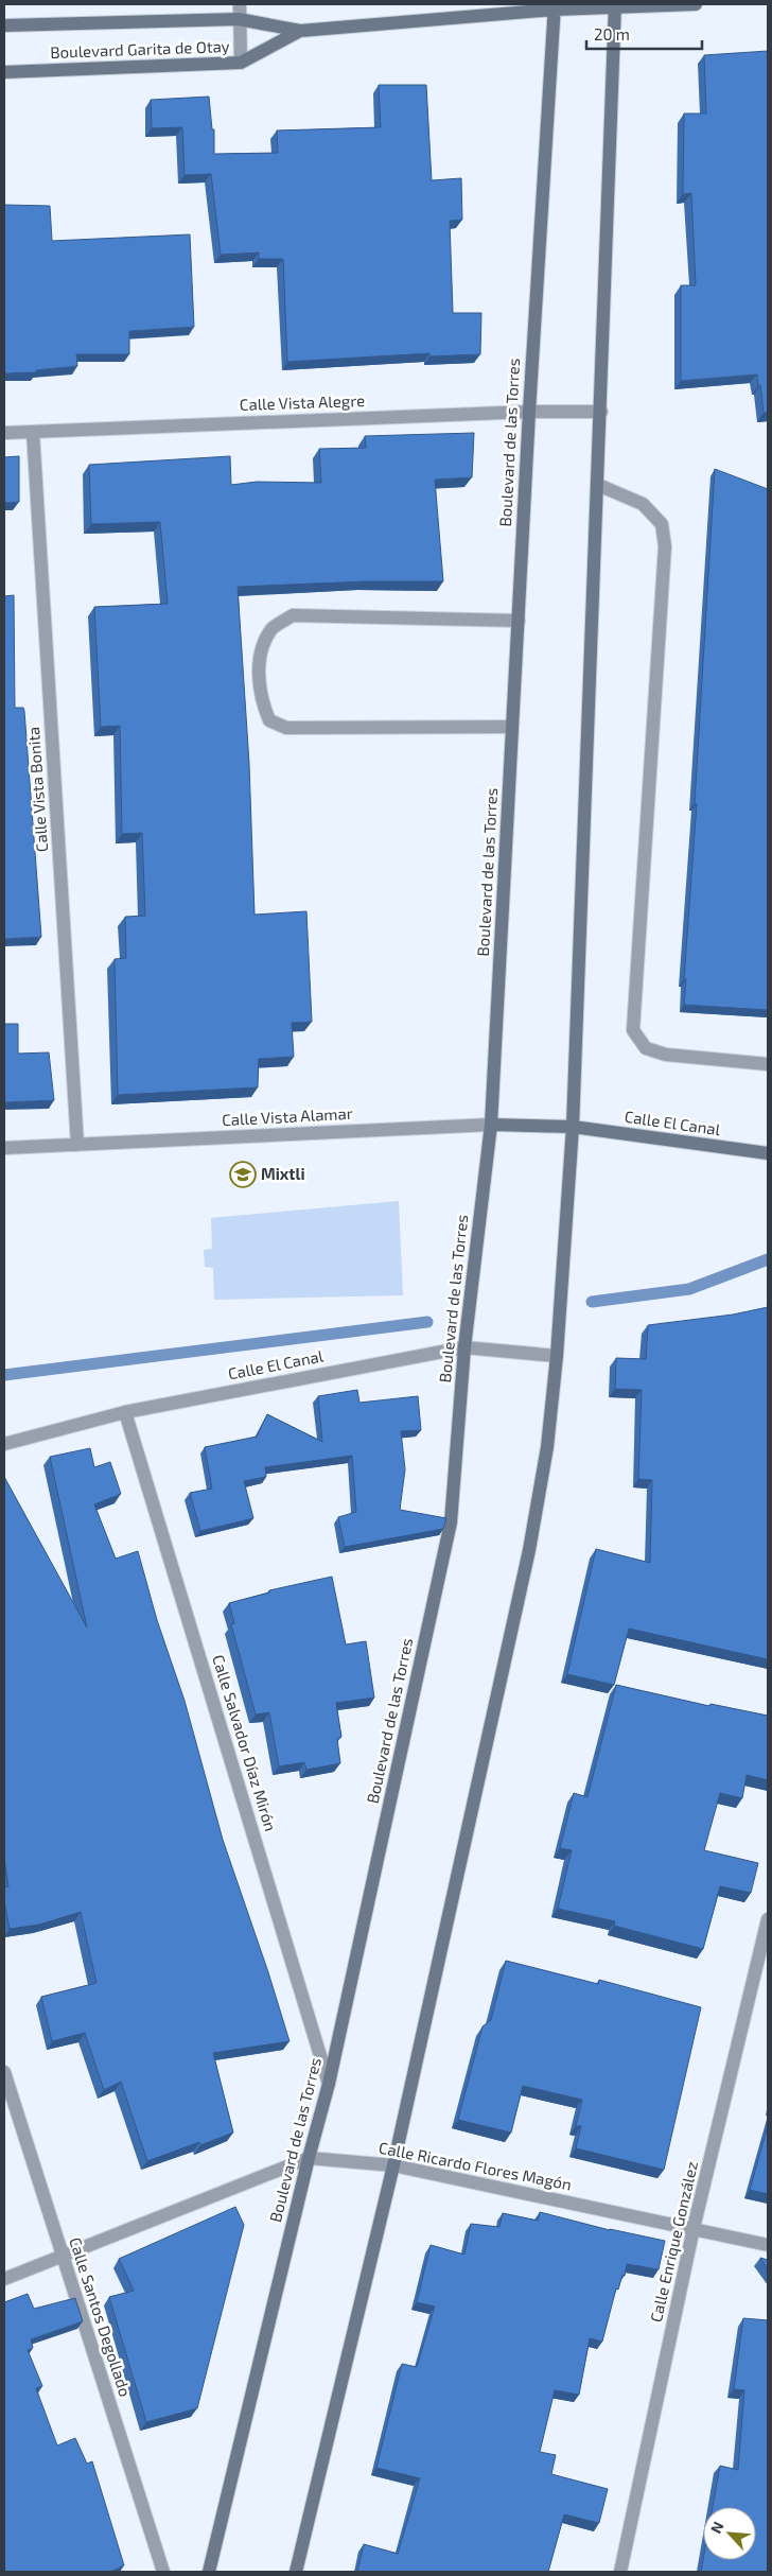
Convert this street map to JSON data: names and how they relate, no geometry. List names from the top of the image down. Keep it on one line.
{"streets":{"street":["Boulevard Garita de Otay","Calle Vista Alegre","Boulevard de las Torres","Calle Vista Bonita","Calle Vista Alamar","Calle El Canal","Calle Salvador Díaz Mirón","Calle Ricardo Flores Magón","Calle Enrique González","Calle Santos Degollado"]},"crossings":[["Boulevard Garita de Otay","Boulevard de las Torres"],["Calle Vista Alegre","Boulevard de las Torres"],["Calle Vista Alegre","Calle Vista Bonita"],["Boulevard de las Torres","Calle Vista Alamar"],["Boulevard de las Torres","Calle El Canal"],["Boulevard de las Torres","Calle Salvador Díaz Mirón"],["Boulevard de las Torres","Calle Ricardo Flores Magón"],["Calle Vista Bonita","Calle Vista Alamar"],["Calle Vista Alamar","Calle El Canal"],["Calle El Canal","Calle Salvador Díaz Mirón"],["Calle Ricardo Flores Magón","Calle Enrique González"],["Calle Ricardo Flores Magón","Calle Santos Degollado"]],"places":{"school or university":["Mixtli"]},"scale_bar":"20 m","north":"top left"}
